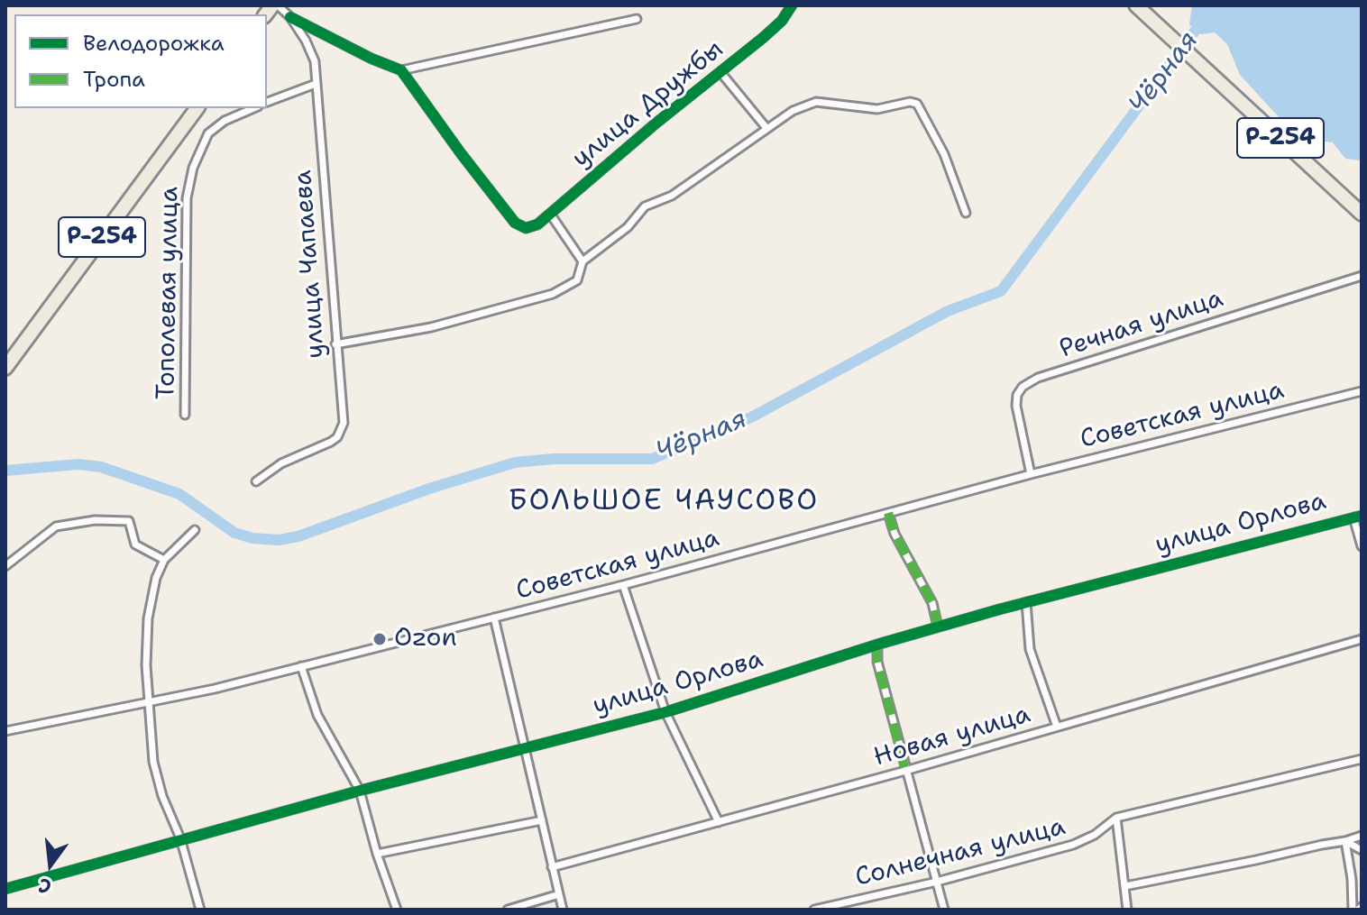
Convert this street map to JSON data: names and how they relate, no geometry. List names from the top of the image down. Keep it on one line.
{"streets":{"highway":["Р-254"],"street":["улица Дружбы","улица Чапаева","Тополевая улица","Речная улица","Советская улица","улица Орлова","Новая улица","Солнечная улица"]},"crossings":[["Речная улица","Советская улица"]],"districts":["БОЛЬШОЕ ЧАУСОВО"],"water":["Чёрная"],"places":["Ozon"],"legend":["Велодорожка","Тропа"],"north":"bottom"}
